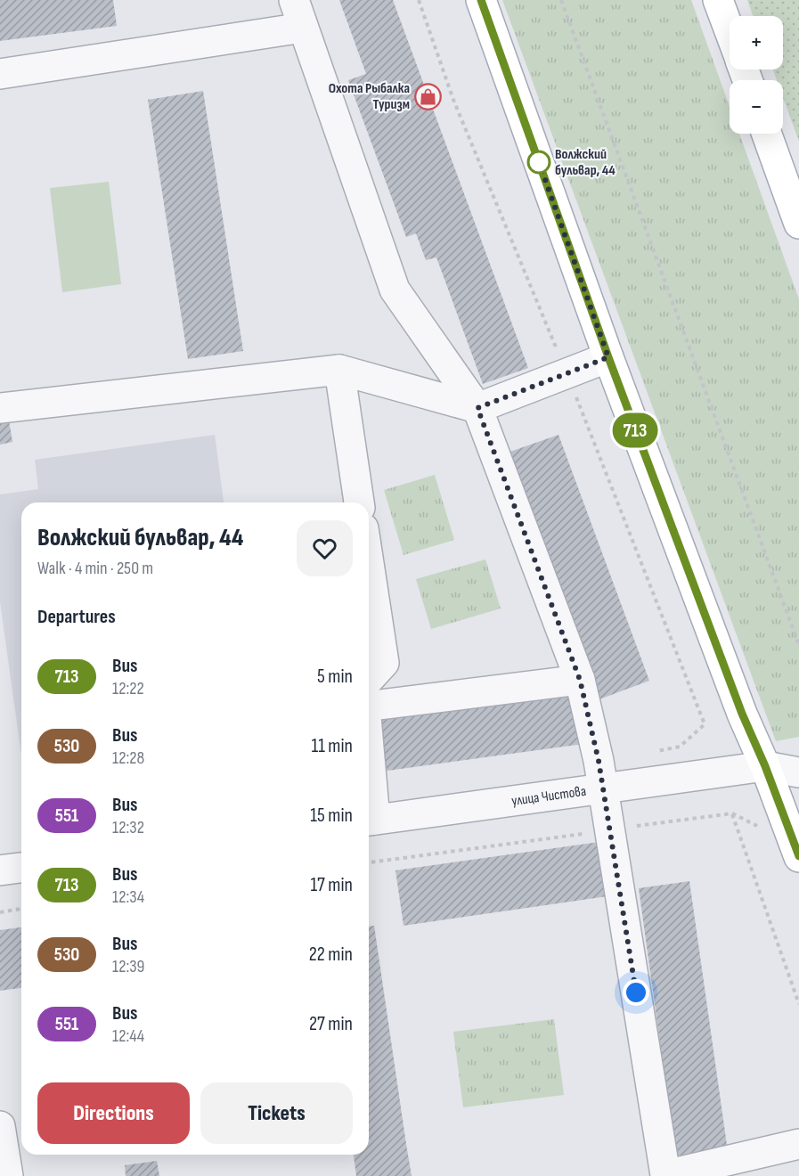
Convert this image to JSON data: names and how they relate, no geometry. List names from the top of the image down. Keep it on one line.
{"streets":{"street":["улица Чистова"]},"places":{"shop":["Охота Рыбалка Туризм"],"other":["Волжский бульвар, 44"]},"lines":["bus line 713"],"page":{"on_map":"713","map_buttons":["+","−"],"heading":[["Волжский бульвар, 44","Walk · 4 min · 250 m"],"Departures"],"list":[{"mark":"713","name":"Bus","note":"12:22","value":"5 min"},{"mark":"530","name":"Bus","note":"12:28","value":"11 min"},{"mark":"551","name":"Bus","note":"12:32","value":"15 min"},{"mark":"713","name":"Bus","note":"12:34","value":"17 min"},{"mark":"530","name":"Bus","note":"12:39","value":"22 min"},{"mark":"551","name":"Bus","note":"12:44","value":"27 min"}],"buttons":["Directions","Tickets"]}}
